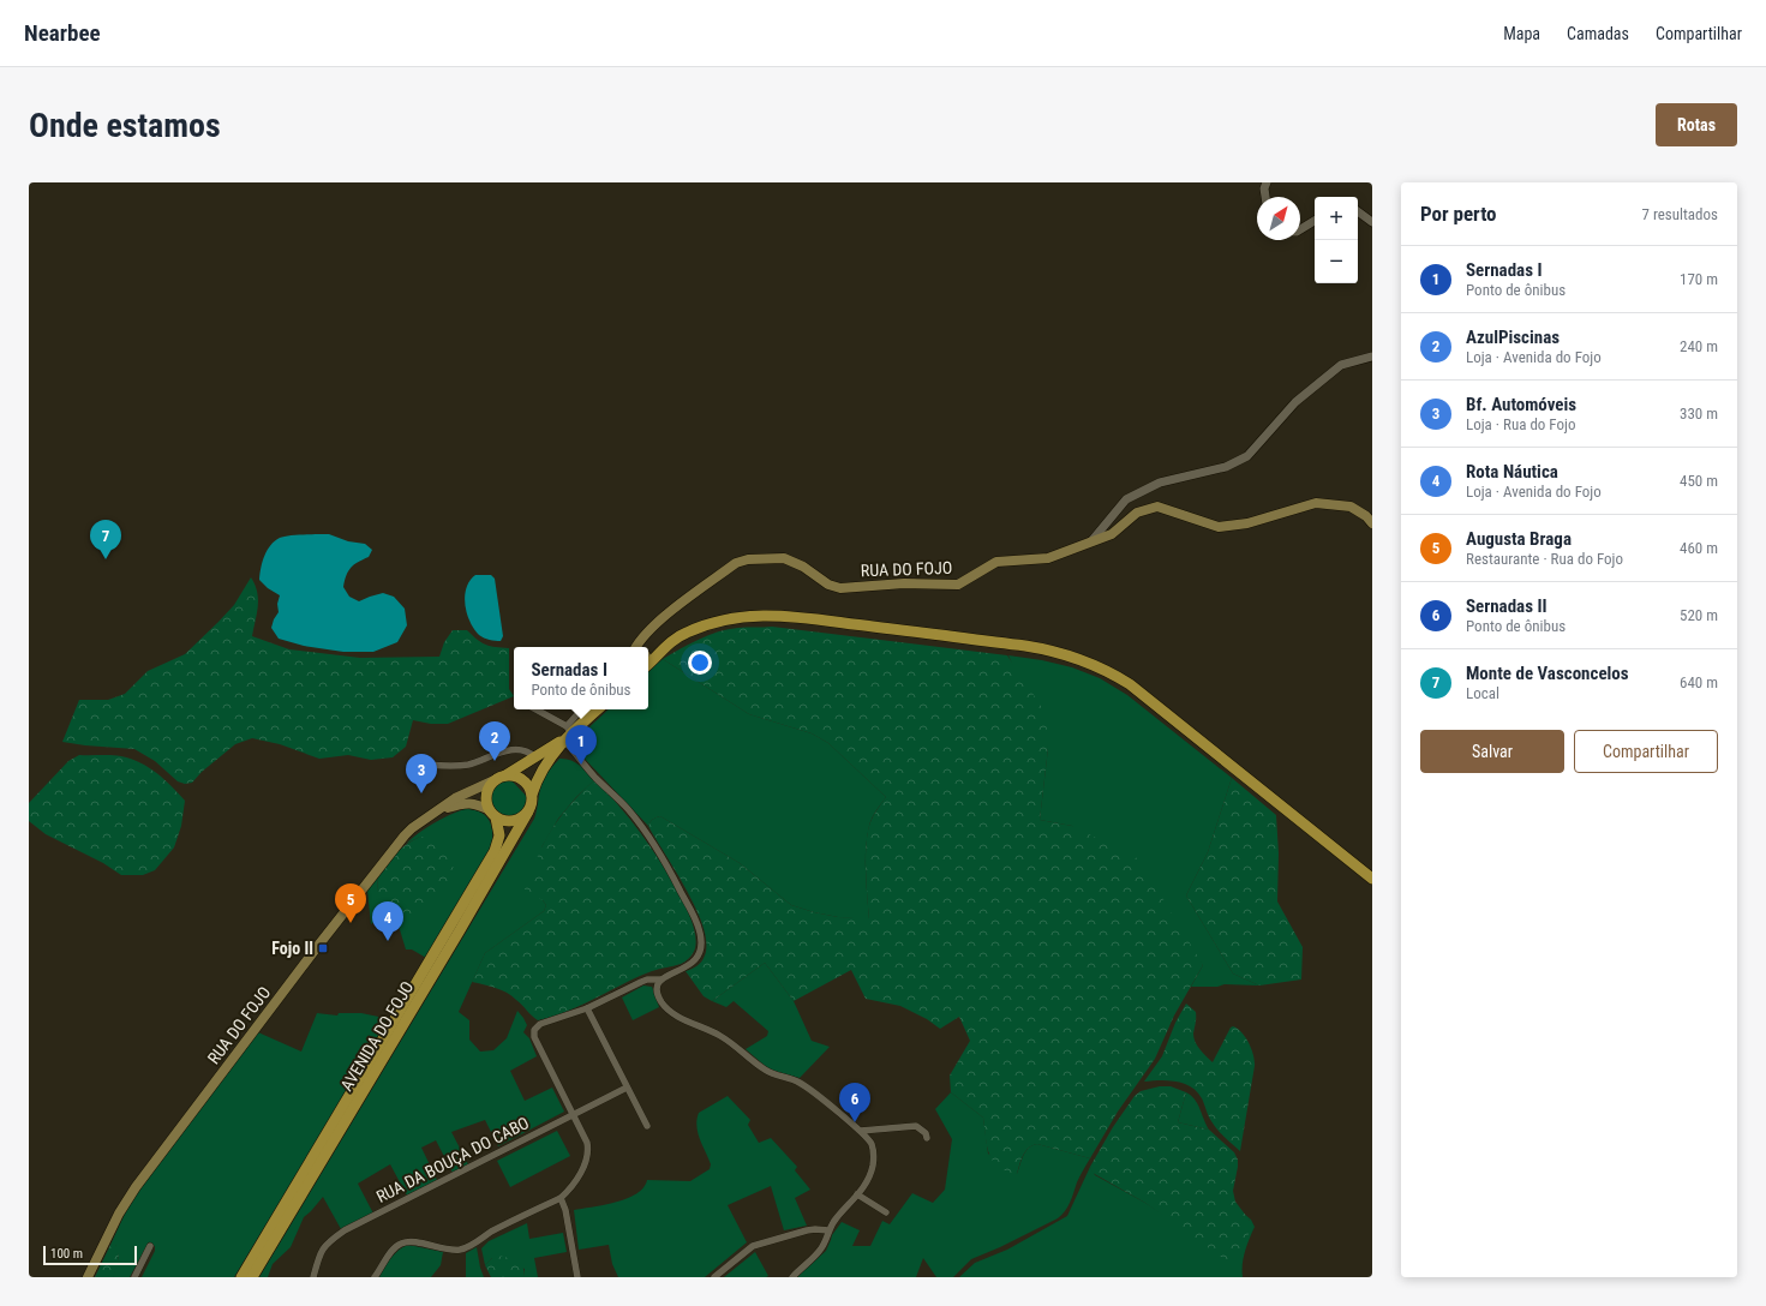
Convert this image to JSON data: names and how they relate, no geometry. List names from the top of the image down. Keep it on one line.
{"streets":{"main road":["RUA DO FOJO","AVENIDA DO FOJO"],"street":["RUA DA BOUÇA DO CABO"]},"crossings":[["RUA DO FOJO","AVENIDA DO FOJO"]],"places":{"transit":["Fojo II"]},"scale_bar":"100 m","north":"top right","page":{"header":"Nearbee","nav":["Mapa","Camadas","Compartilhar"],"buttons":["Rotas",["Salvar","Compartilhar"]],"title":"Onde estamos","heading":["Por perto","7 resultados"],"map_buttons":["+","−"],"list":[{"mark":"1","name":"Sernadas I","note":"Ponto de ônibus","value":"170 m"},{"mark":"2","name":"AzulPiscinas","note":"Loja · Avenida do Fojo","value":"240 m"},{"mark":"3","name":"Bf. Automóveis","note":"Loja · Rua do Fojo","value":"330 m"},{"mark":"4","name":"Rota Náutica","note":"Loja · Avenida do Fojo","value":"450 m"},{"mark":"5","name":"Augusta Braga","note":"Restaurante · Rua do Fojo","value":"460 m"},{"mark":"6","name":"Sernadas II","note":"Ponto de ônibus","value":"520 m"},{"mark":"7","name":"Monte de Vasconcelos","note":"Local","value":"640 m"}],"pins":["7","2","1","3","5","4","6"],"popup":["Sernadas I","Ponto de ônibus"],"scale":"100 m"}}
